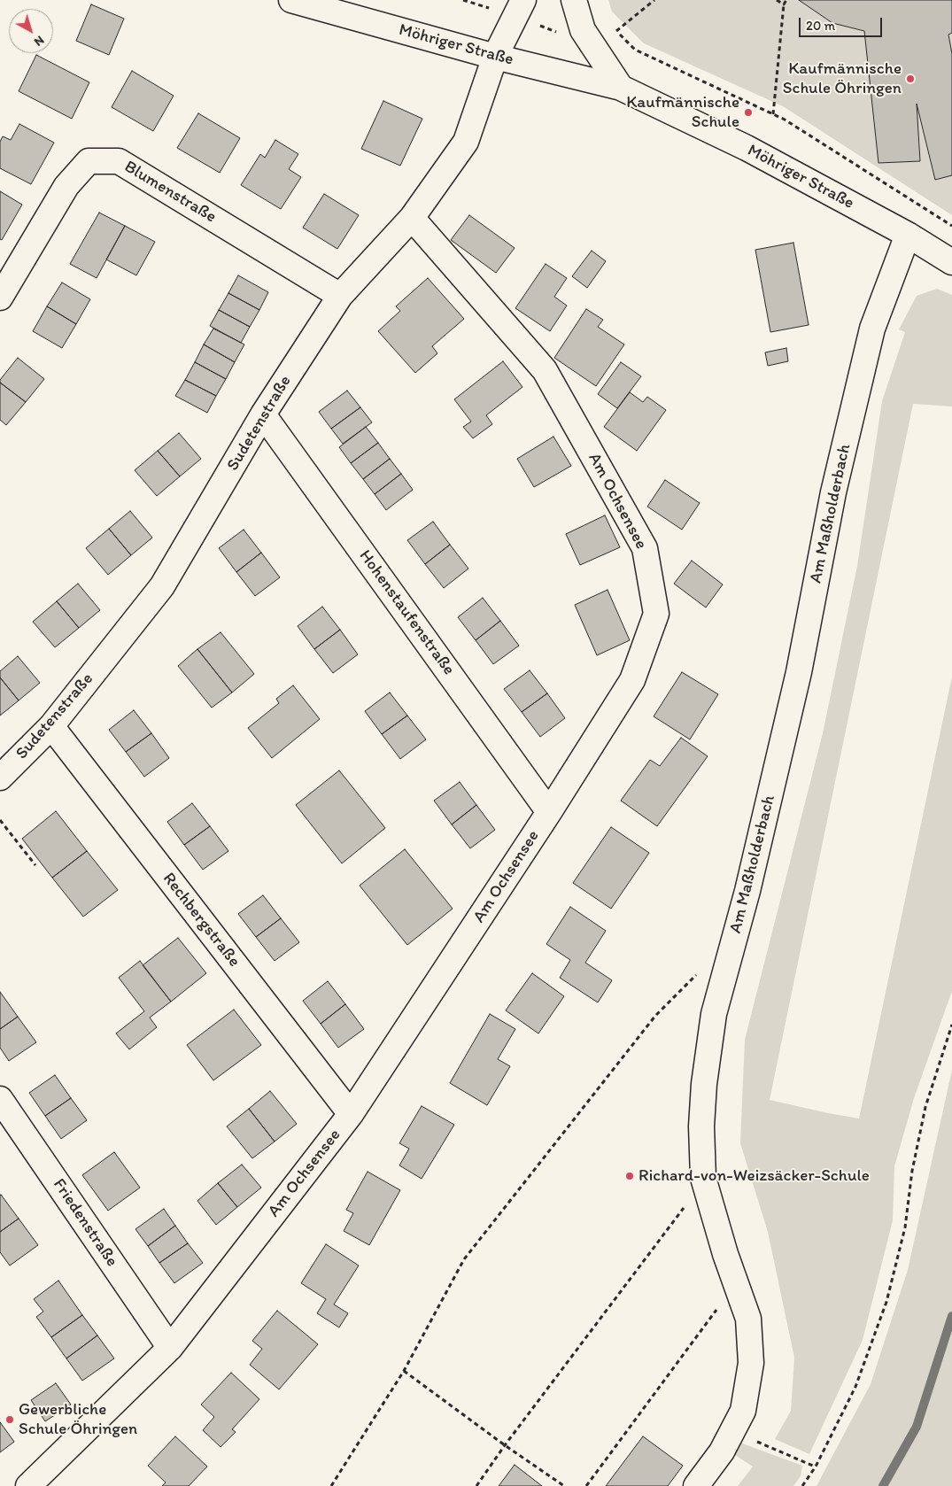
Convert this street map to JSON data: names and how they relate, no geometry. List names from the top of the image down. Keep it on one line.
{"streets":{"street":["Möhriger Straße","Blumenstraße","Sudetenstraße","Am Ochsensee","Am Maßholderbach","Hohenstaufenstraße","Rechbergstraße","Friedenstraße"]},"crossings":[["Möhriger Straße","Sudetenstraße"],["Möhriger Straße","Am Maßholderbach"],["Blumenstraße","Sudetenstraße"],["Sudetenstraße","Am Ochsensee"],["Sudetenstraße","Hohenstaufenstraße"],["Sudetenstraße","Rechbergstraße"],["Am Ochsensee","Hohenstaufenstraße"],["Am Ochsensee","Rechbergstraße"],["Am Ochsensee","Friedenstraße"]],"places":["Kaufmännische Schule Öhringen","Kaufmännische Schule","Richard-von-Weizsäcker-Schule","Gewerbliche Schule Öhringen"],"scale_bar":"20 m","north":"bottom right"}
